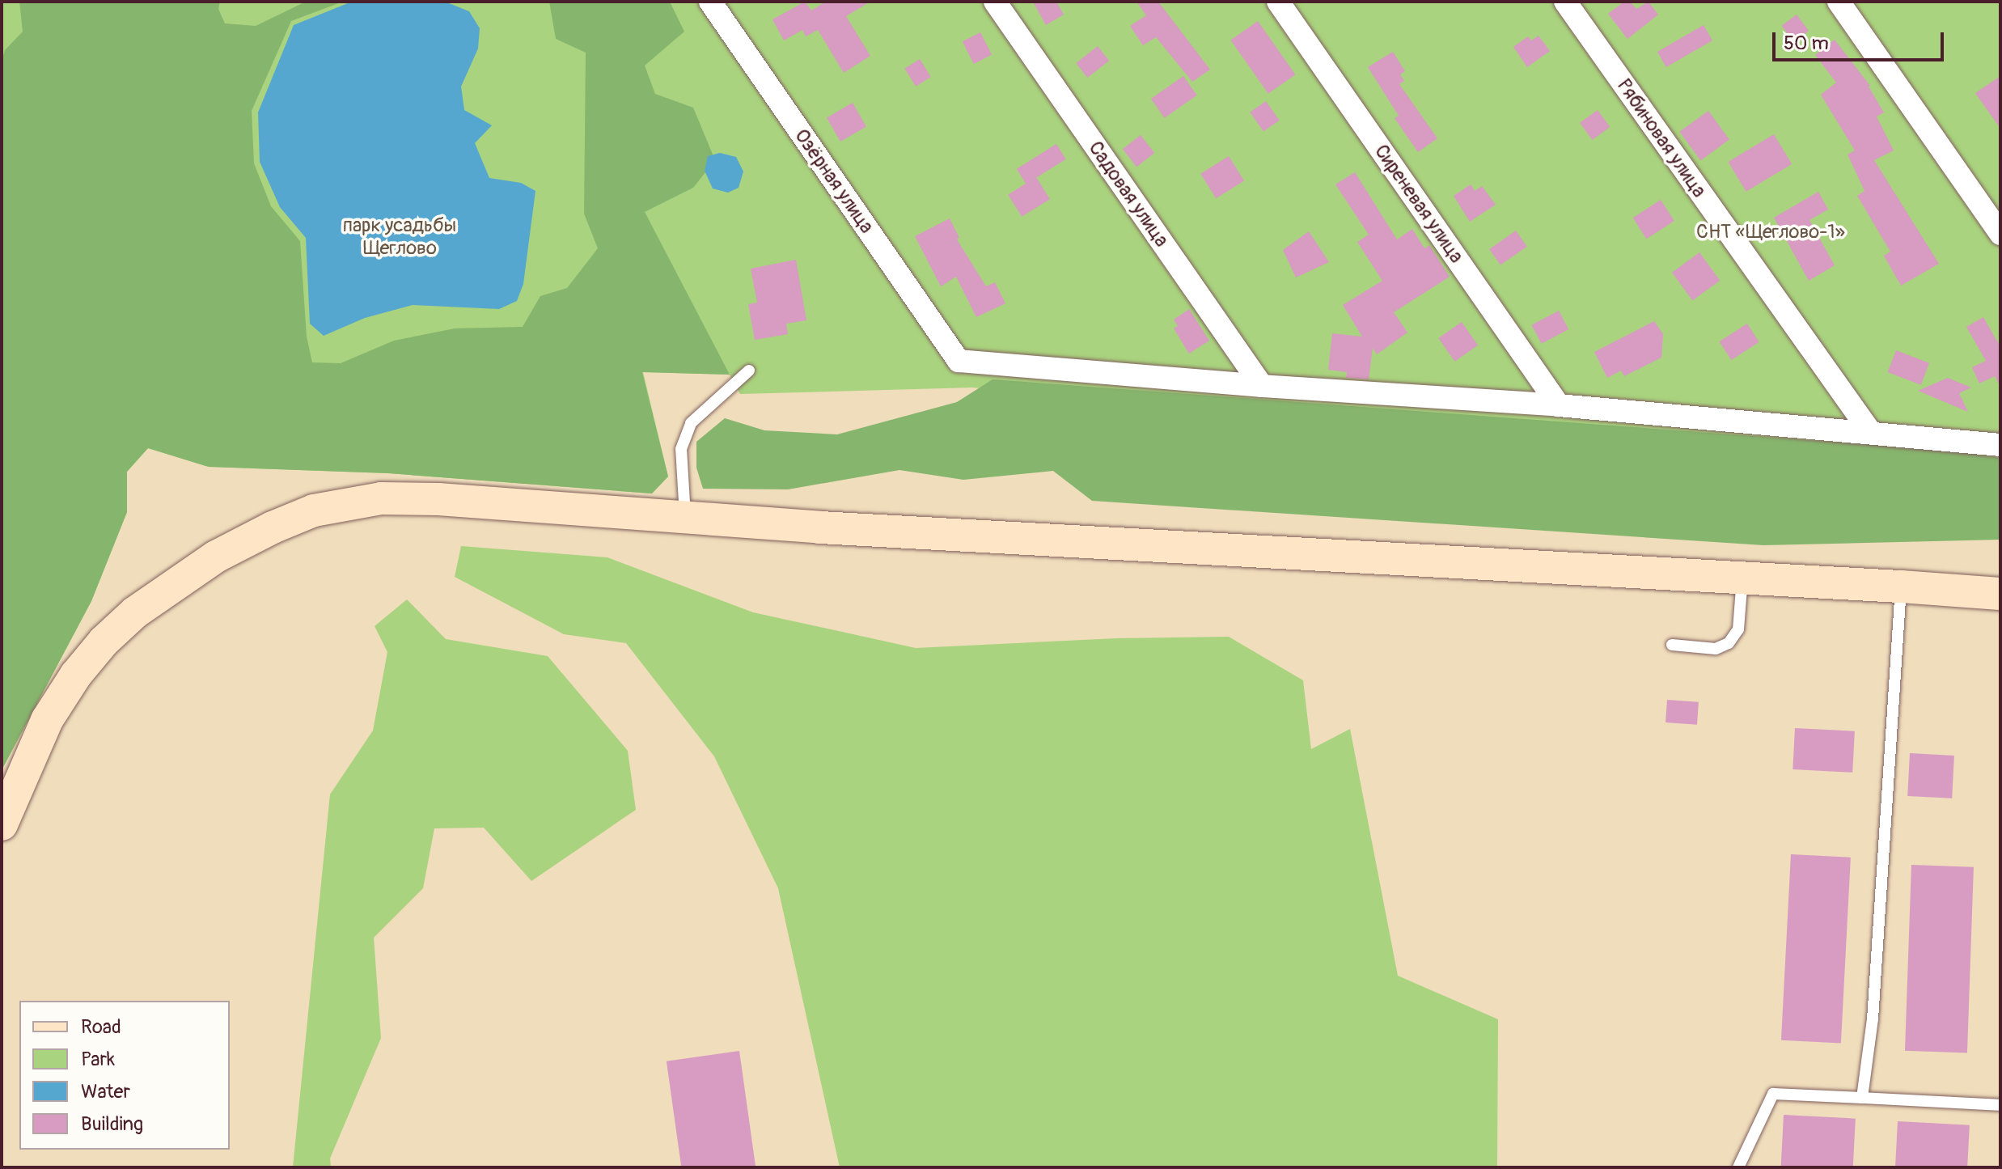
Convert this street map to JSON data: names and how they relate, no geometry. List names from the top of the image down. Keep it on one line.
{"streets":{"street":["Рябиновая улица","Озёрная улица","Садовая улица","Сиреневая улица"]},"crossings":[["Озёрная улица","Садовая улица"]],"parks":["парк усадьбы Щеглово","СНТ «Щеглово-1»"],"legend":["Road","Park","Water","Building"],"scale_bar":"50 m"}
